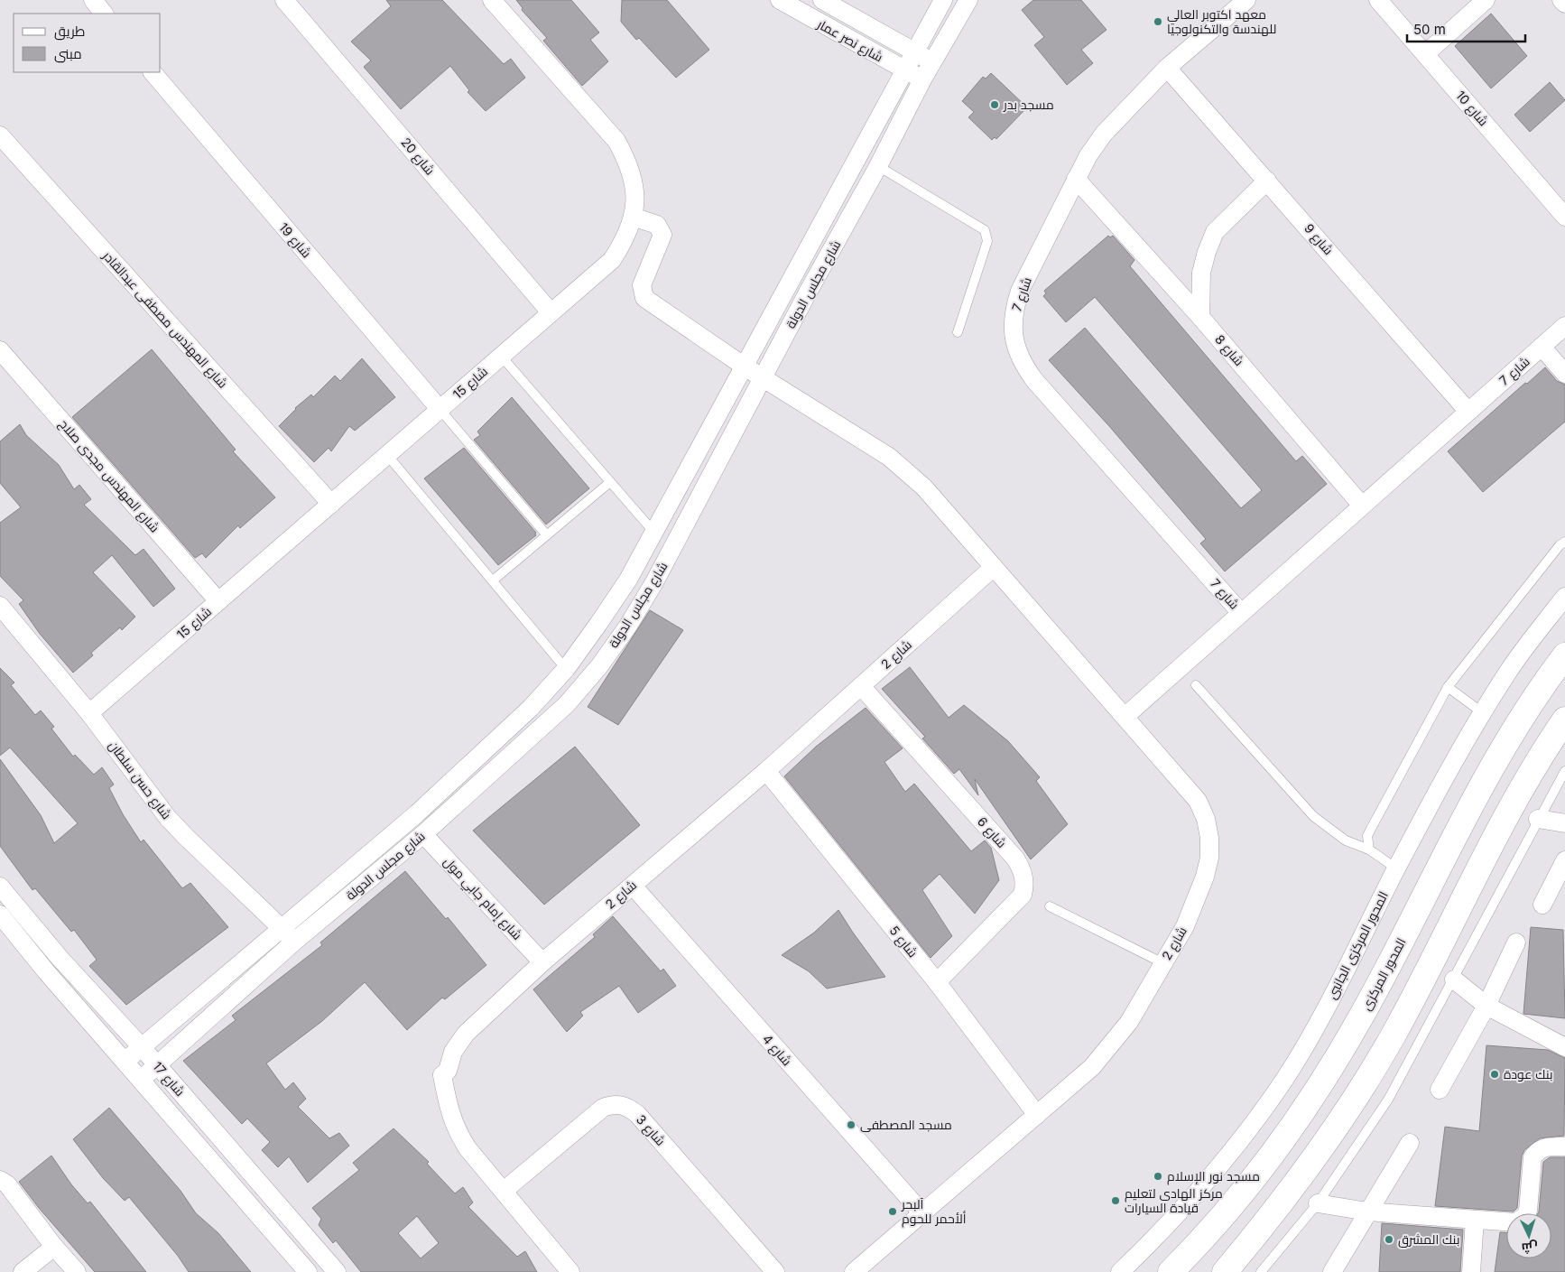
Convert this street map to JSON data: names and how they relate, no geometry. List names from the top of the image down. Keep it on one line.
{"streets":{"main road":["المحور المركزى"],"street":["شارع نصر عمار","شارع 10","شارع 20","شارع 9","شارع 19","شارع مجلس الدولة","شارع 7","شارع المهندس مصطفى عبدالقادر","شارع 8","شارع 15","شارع المهندس مجدى صلاح","شارع 2","شارع حسن سلطان","شارع 6","شارع إمام جابي مول","شارع 5","المحور المركزى الجانبى","شارع 4","شارع 17","شارع 3"]},"crossings":[["شارع نصر عمار","شارع مجلس الدولة"],["شارع 20","شارع 15"],["شارع 9","شارع 7"],["شارع 19","شارع 15"],["شارع مجلس الدولة","شارع 2"],["شارع مجلس الدولة","شارع حسن سلطان"],["شارع مجلس الدولة","شارع إمام جابي مول"],["شارع مجلس الدولة","شارع 17"],["شارع 7","شارع 8"],["شارع 7","شارع 2"],["شارع المهندس مصطفى عبدالقادر","شارع 15"],["شارع 15","شارع المهندس مجدى صلاح"],["شارع 15","شارع 2"],["شارع 15","شارع حسن سلطان"],["شارع 2","شارع 6"],["شارع 2","شارع إمام جابي مول"],["شارع 2","شارع 5"],["شارع 2","شارع 4"],["شارع 2","شارع 3"],["شارع 6","شارع 5"]],"places":["معهد اكتوبر العالي للهندسة والتكنولوجيا","مسجد بدر","بنك عودة","مسجد المصطفى","مسجد نور الإسلام","مركز الهادى لتعليم قيادة السيارات","آلبحر ألأحمر للحوم","بنك المشرق"],"legend":["طريق","مبنى"],"scale_bar":"50 m","north":"bottom"}
